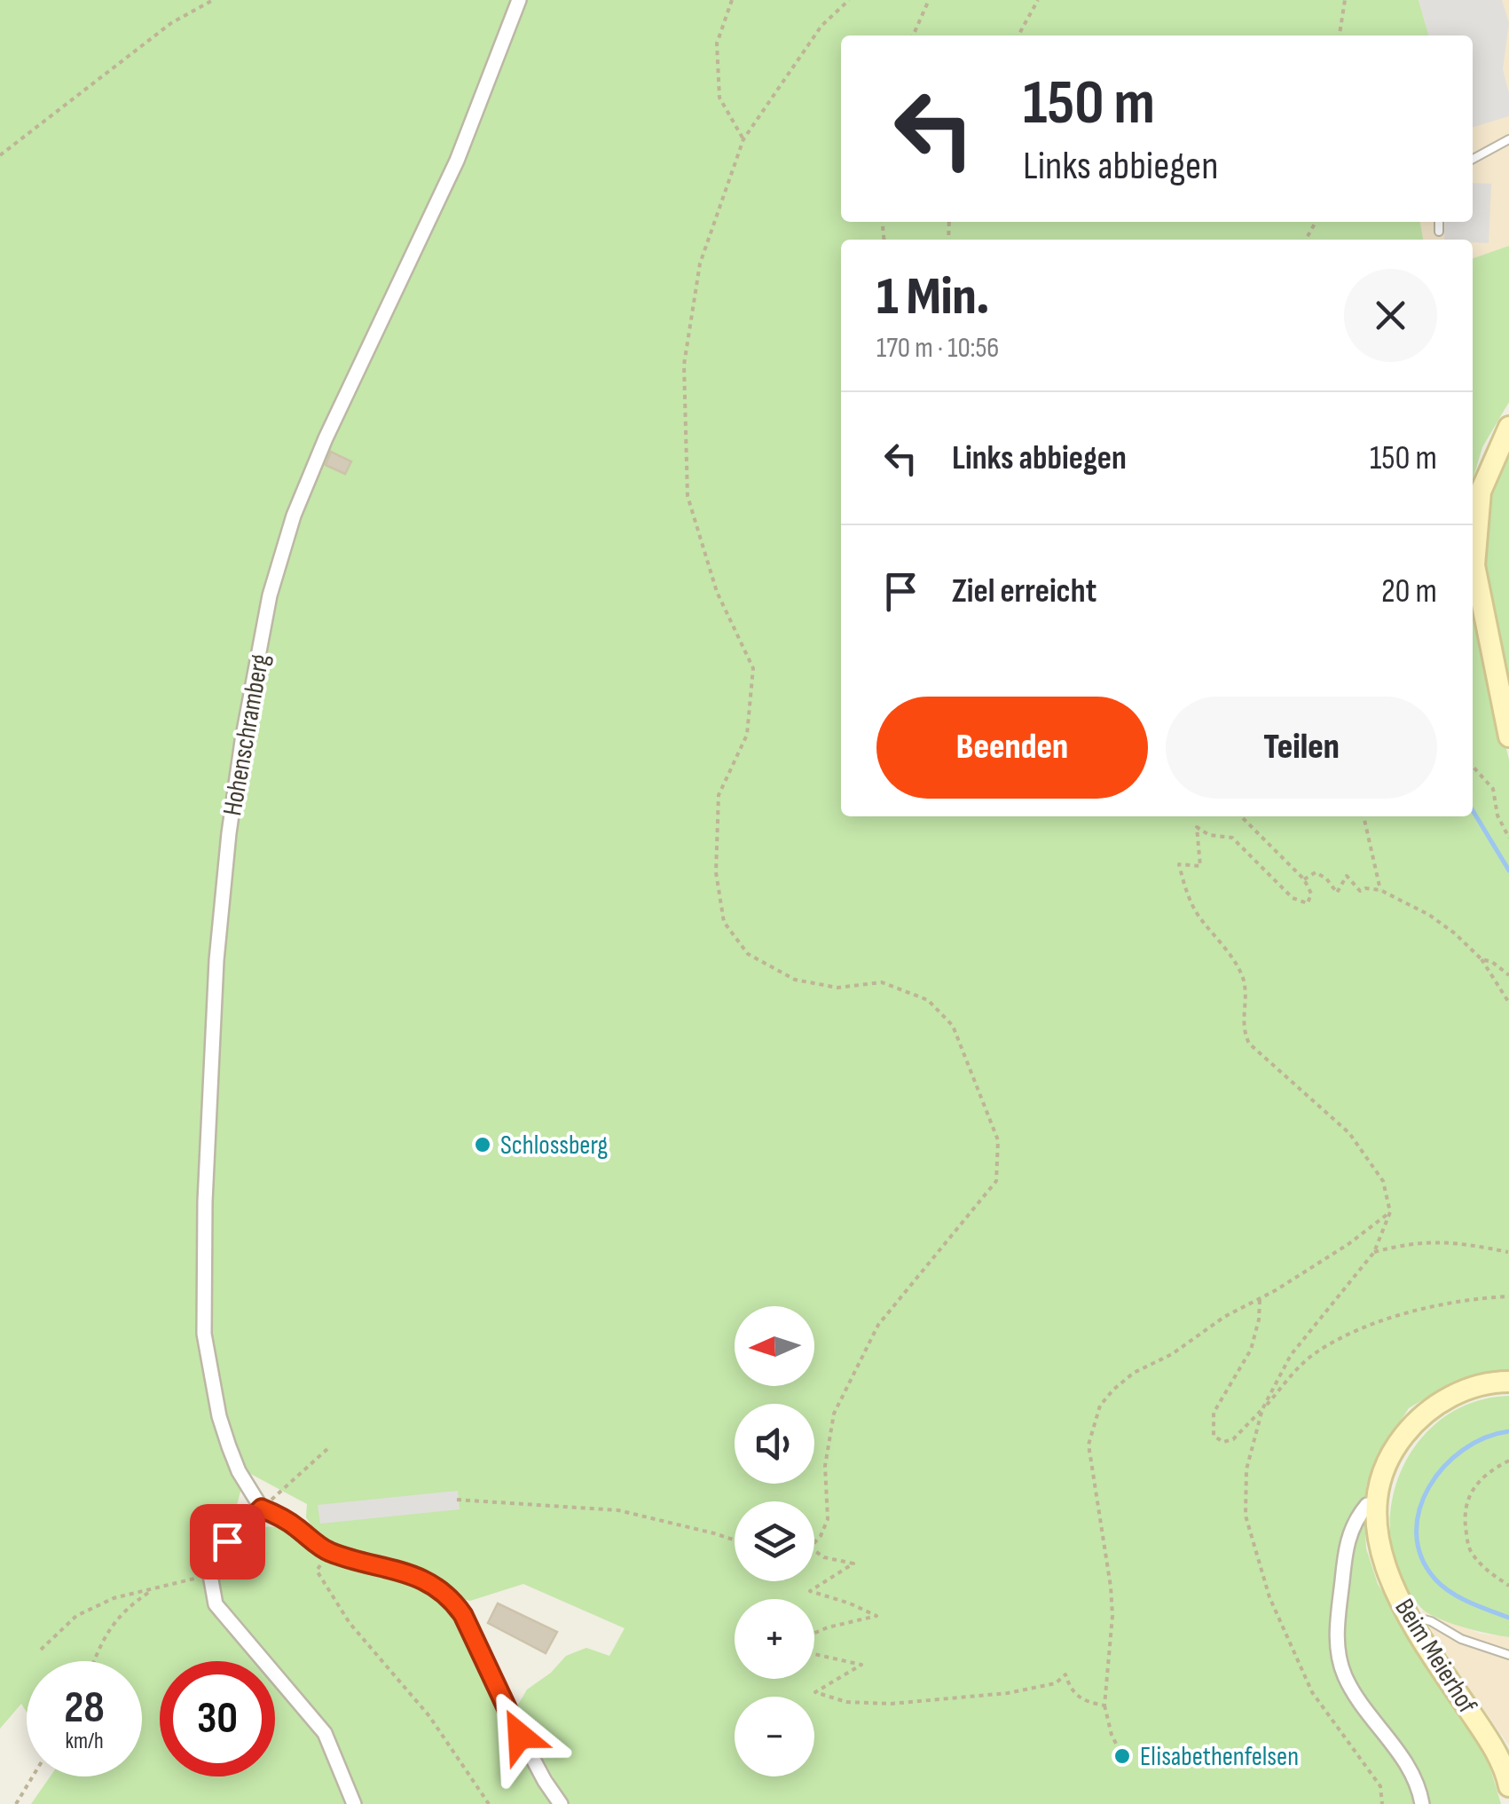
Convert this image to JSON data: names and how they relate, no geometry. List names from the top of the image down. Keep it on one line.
{"streets":{"main road":["Beim Meierhof"],"street":["Hohenschramberg"]},"places":["Schlossberg","Elisabethenfelsen"],"north":"left","page":{"turn":["150 m","Links abbiegen"],"heading":["1 Min.","170 m · 10:56"],"list":[{"name":"Links abbiegen","value":"150 m"},{"name":"Ziel erreicht","value":"20 m"}],"buttons":["Beenden","Teilen"],"map_buttons":["+","−"],"speed":"28 km/h","limit":"30"}}
